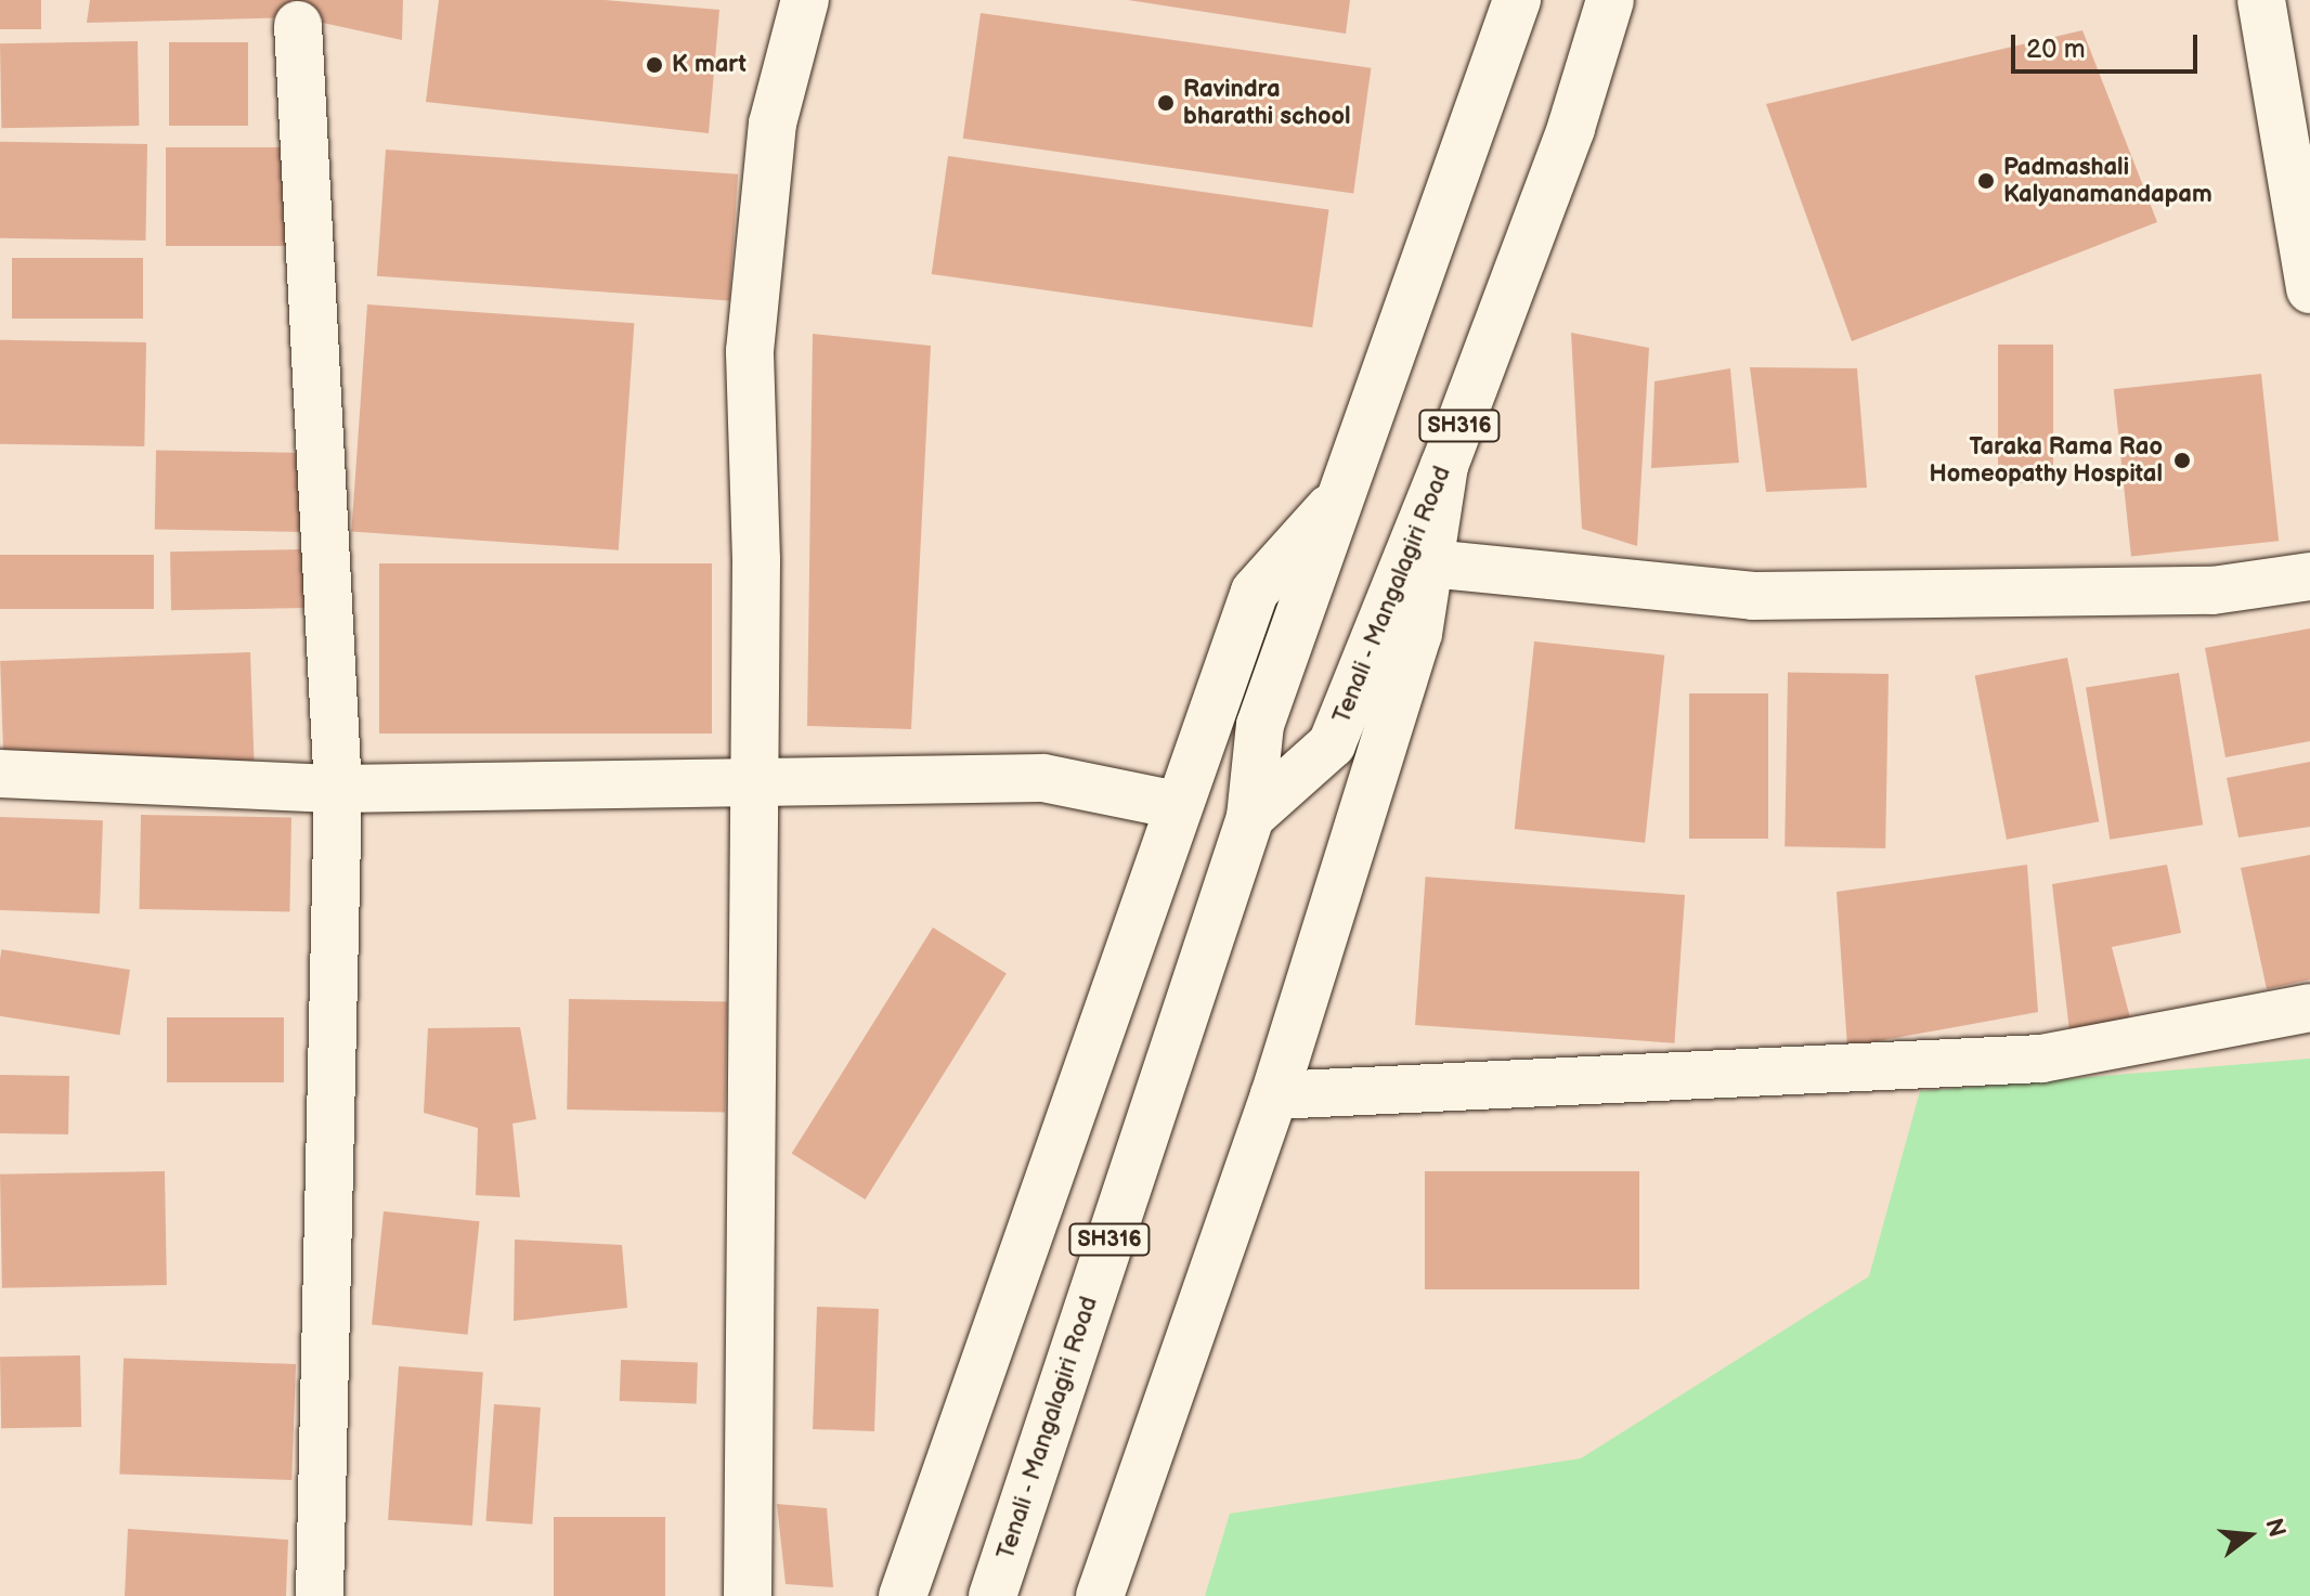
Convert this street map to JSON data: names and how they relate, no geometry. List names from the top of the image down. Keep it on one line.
{"streets":{"street":["SH316","Tenali - Mangalagiri Road"]},"places":["K mart","Ravindra bharathi school","Padmashali Kalyanamandapam","Taraka Rama Rao Homeopathy Hospital"],"scale_bar":"20 m","north":"right"}
